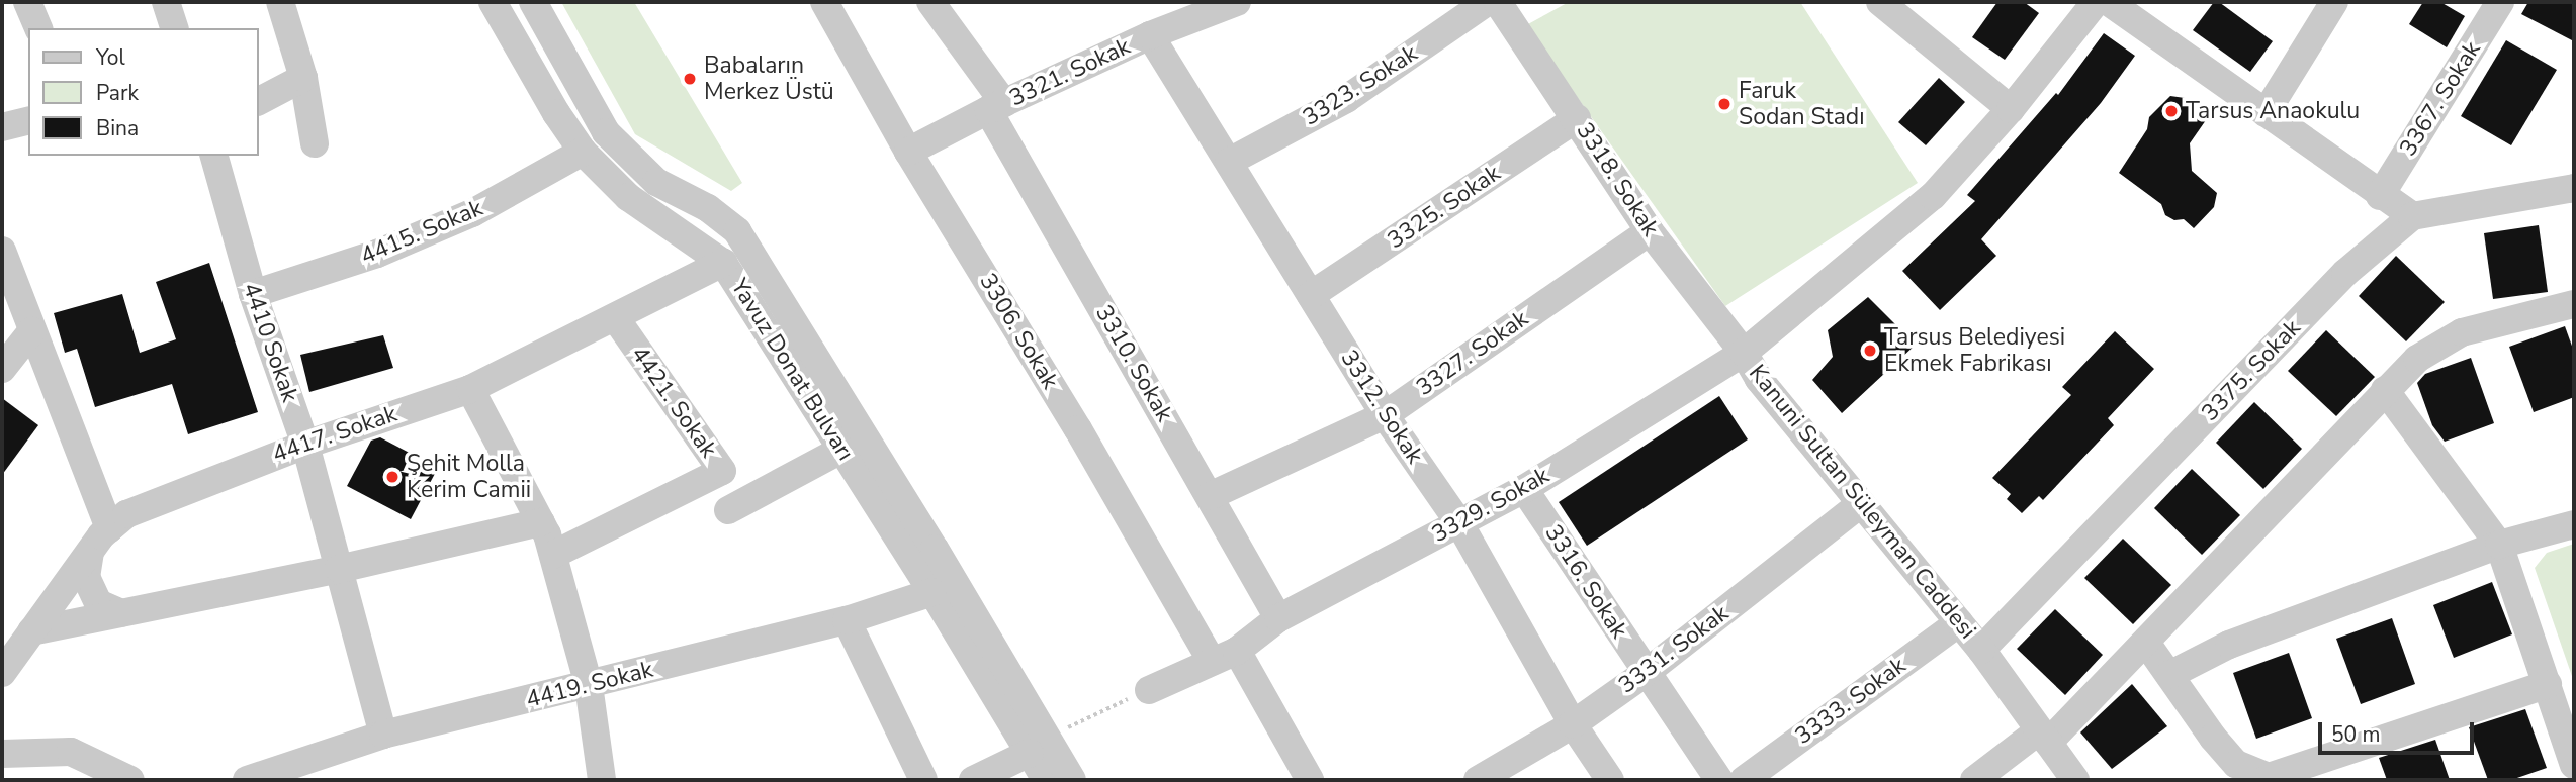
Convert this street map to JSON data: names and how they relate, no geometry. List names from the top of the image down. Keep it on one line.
{"streets":{"street":["3321. Sokak","3323. Sokak","3367. Sokak","3318. Sokak","3325. Sokak","4415. Sokak","3306. Sokak","4410 Sokak","3327. Sokak","3310. Sokak","Yavuz Donat Bulvarı","3375. Sokak","4421. Sokak","3312. Sokak","4417. Sokak","Kanuni Sultan Süleyman Caddesi","3329. Sokak","3316. Sokak","3331. Sokak","4419. Sokak","3333. Sokak"]},"crossings":[["3321. Sokak","3306. Sokak"],["3321. Sokak","3310. Sokak"],["3321. Sokak","3312. Sokak"],["3323. Sokak","3312. Sokak"],["3318. Sokak","3325. Sokak"],["3318. Sokak","3327. Sokak"],["3318. Sokak","Kanuni Sultan Süleyman Caddesi"],["3318. Sokak","3329. Sokak"],["3325. Sokak","3312. Sokak"],["4415. Sokak","4410 Sokak"],["4415. Sokak","Yavuz Donat Bulvarı"],["3306. Sokak","3329. Sokak"],["4410 Sokak","4417. Sokak"],["4410 Sokak","4419. Sokak"],["3327. Sokak","3310. Sokak"],["3327. Sokak","3312. Sokak"],["3310. Sokak","3329. Sokak"],["Yavuz Donat Bulvarı","4417. Sokak"],["Yavuz Donat Bulvarı","4419. Sokak"],["3375. Sokak","Kanuni Sultan Süleyman Caddesi"],["4421. Sokak","4417. Sokak"],["3312. Sokak","3329. Sokak"],["3312. Sokak","3331. Sokak"],["Kanuni Sultan Süleyman Caddesi","3329. Sokak"],["Kanuni Sultan Süleyman Caddesi","3331. Sokak"],["Kanuni Sultan Süleyman Caddesi","3333. Sokak"],["3329. Sokak","3316. Sokak"],["3316. Sokak","3331. Sokak"]],"places":["Babaların Merkez Üstü","Faruk Sodan Stadı","Tarsus Anaokulu","Tarsus Belediyesi Ekmek Fabrikası","Şehit Molla Kerim Camii"],"legend":["Yol","Park","Bina"],"scale_bar":"50 m"}
